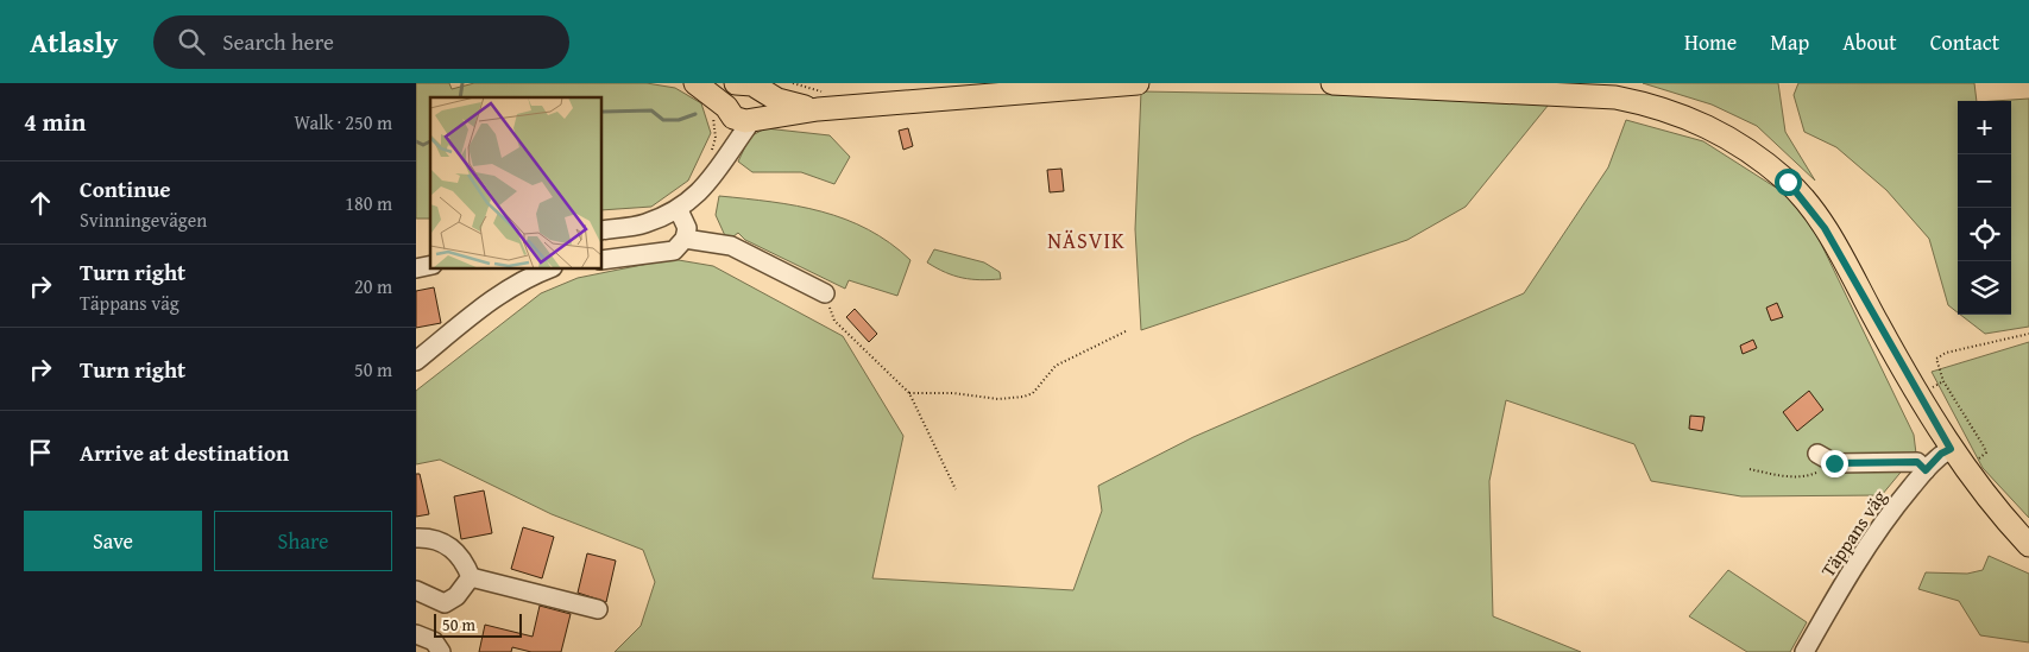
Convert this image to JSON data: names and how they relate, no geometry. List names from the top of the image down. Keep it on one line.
{"streets":{"street":["Täppans väg"]},"districts":["NÄSVIK"],"scale_bar":"50 m","page":{"header":"Atlasly","search":"Search here","nav":["Home","Map","About","Contact"],"heading":["4 min","Walk · 250 m"],"map_buttons":["+","−"],"list":[["Continue","Svinningevägen","180 m"],["Turn right","Täppans väg","20 m"],["Turn right","50 m"],"Arrive at destination"],"buttons":["Save","Share"],"scale":"50 m"}}
